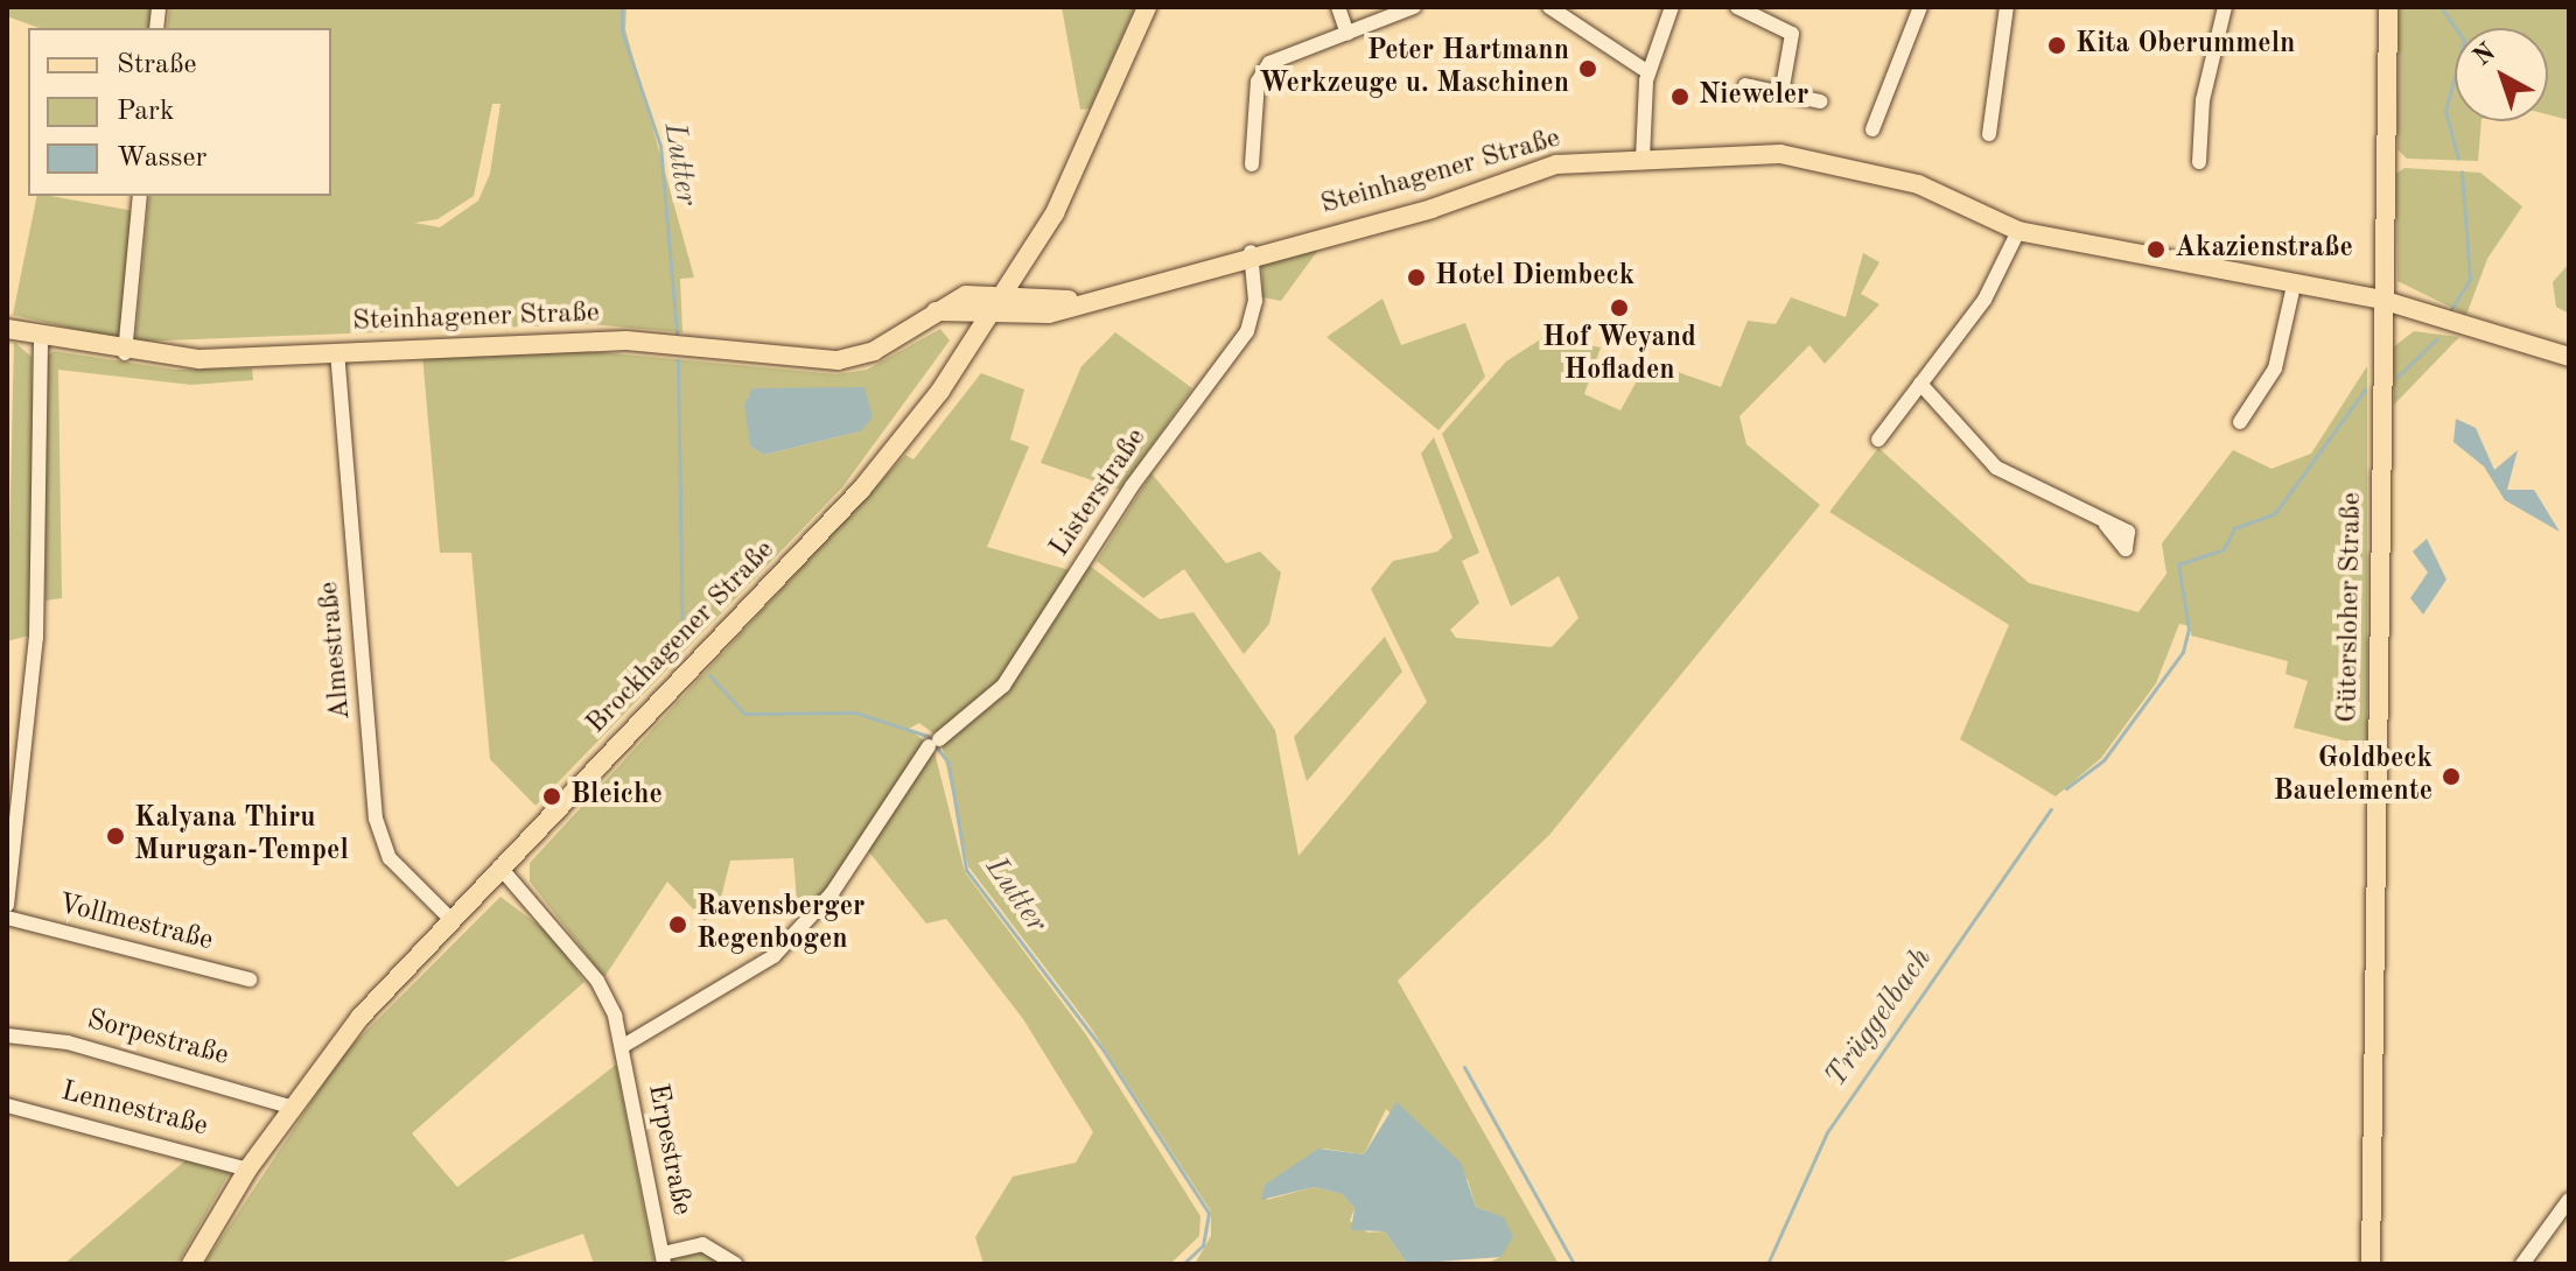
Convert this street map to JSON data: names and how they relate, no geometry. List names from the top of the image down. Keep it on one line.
{"streets":{"main road":["Steinhagener Straße","Gütersloher Straße","Brockhagener Straße"],"street":["Listerstraße","Almestraße","Vollmestraße","Sorpestraße","Lennestraße","Erpestraße"]},"crossings":[["Steinhagener Straße","Listerstraße"],["Steinhagener Straße","Gütersloher Straße"],["Steinhagener Straße","Brockhagener Straße"],["Steinhagener Straße","Almestraße"],["Listerstraße","Erpestraße"],["Brockhagener Straße","Almestraße"],["Brockhagener Straße","Sorpestraße"],["Brockhagener Straße","Lennestraße"],["Brockhagener Straße","Erpestraße"]],"water":["Lutter","Trüggelbach"],"places":["Kita Oberummeln","Peter Hartmann Werkzeuge u. Maschinen","Nieweler","Akazienstraße","Hotel Diembeck","Hof Weyand Hofladen","Goldbeck Bauelemente","Bleiche","Kalyana Thiru Murugan-Tempel","Ravensberger Regenbogen"],"legend":["Straße","Park","Wasser"],"north":"top left"}
